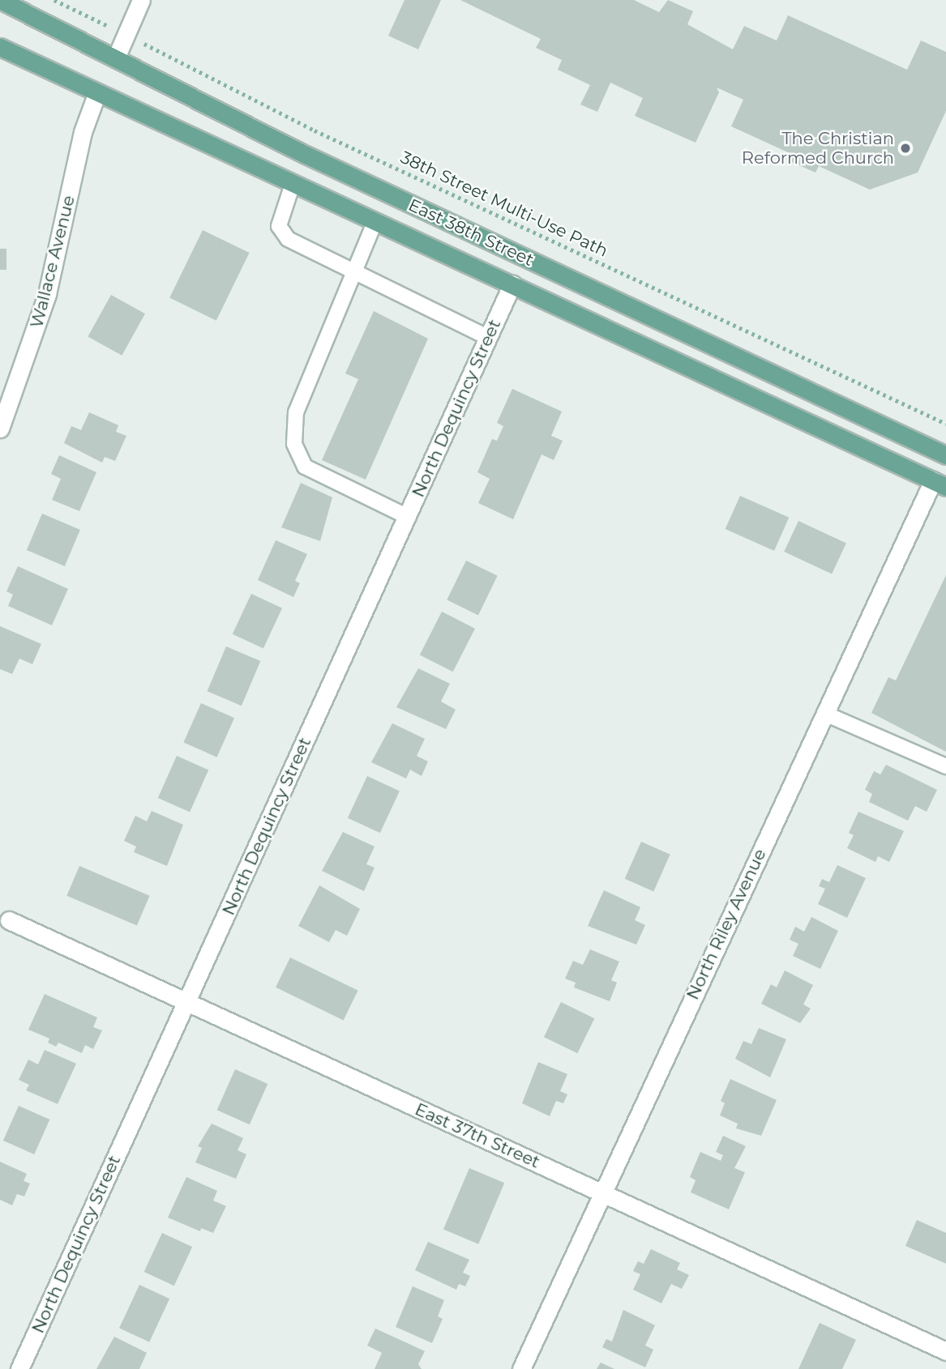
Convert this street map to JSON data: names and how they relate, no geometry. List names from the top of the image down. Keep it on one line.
{"streets":{"main road":["East 38th Street"],"street":["Wallace Avenue","North Dequincy Street","North Riley Avenue","East 37th Street"],"path":["38th Street Multi-Use Path"]},"crossings":[["East 38th Street","Wallace Avenue"],["East 38th Street","North Dequincy Street"],["East 38th Street","North Riley Avenue"],["North Dequincy Street","East 37th Street"],["North Riley Avenue","East 37th Street"]],"places":["The Christian Reformed Church"]}
